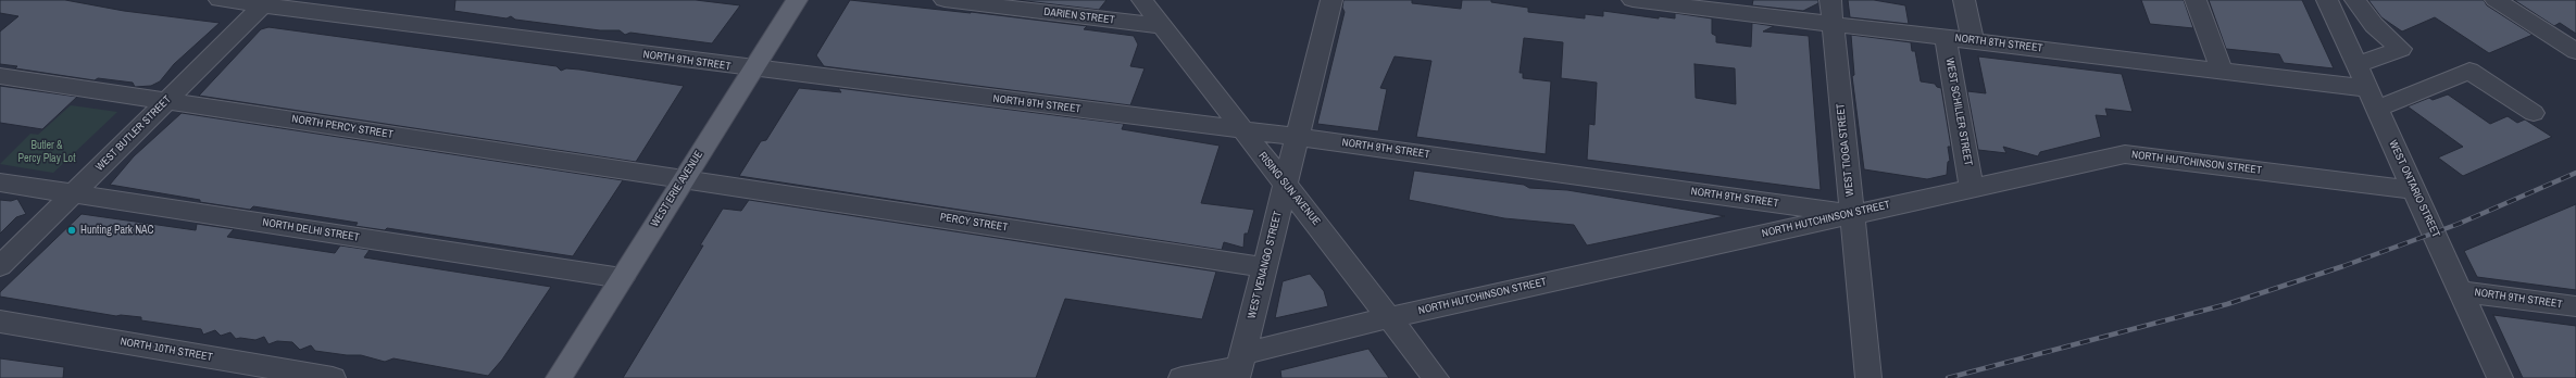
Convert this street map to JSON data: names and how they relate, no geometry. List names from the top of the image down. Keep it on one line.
{"streets":{"main road":["WEST ERIE AVENUE"],"street":["DARIEN STREET","NORTH 8TH STREET","NORTH 9TH STREET","WEST SCHILLER STREET","NORTH PERCY STREET","WEST BUTLER STREET","WEST TIOGA STREET","NORTH HUTCHINSON STREET","RISING SUN AVENUE","WEST ONTARIO STREET","PERCY STREET","NORTH DELHI STREET","WEST VENANGO STREET","NORTH 10TH STREET"]},"crossings":[["DARIEN STREET","RISING SUN AVENUE"],["NORTH 8TH STREET","WEST SCHILLER STREET"],["NORTH 8TH STREET","WEST TIOGA STREET"],["NORTH 8TH STREET","WEST ONTARIO STREET"],["NORTH 9TH STREET","WEST BUTLER STREET"],["NORTH 9TH STREET","WEST TIOGA STREET"],["NORTH 9TH STREET","NORTH HUTCHINSON STREET"],["NORTH 9TH STREET","WEST ERIE AVENUE"],["NORTH 9TH STREET","RISING SUN AVENUE"],["NORTH 9TH STREET","WEST ONTARIO STREET"],["NORTH 9TH STREET","WEST VENANGO STREET"],["WEST SCHILLER STREET","NORTH HUTCHINSON STREET"],["NORTH PERCY STREET","WEST BUTLER STREET"],["NORTH PERCY STREET","WEST ERIE AVENUE"],["NORTH PERCY STREET","PERCY STREET"],["WEST BUTLER STREET","NORTH DELHI STREET"],["WEST TIOGA STREET","NORTH HUTCHINSON STREET"],["NORTH HUTCHINSON STREET","RISING SUN AVENUE"],["NORTH HUTCHINSON STREET","WEST ONTARIO STREET"],["NORTH HUTCHINSON STREET","WEST VENANGO STREET"],["WEST ERIE AVENUE","PERCY STREET"],["WEST ERIE AVENUE","NORTH DELHI STREET"],["RISING SUN AVENUE","WEST VENANGO STREET"],["PERCY STREET","WEST VENANGO STREET"]],"parks":["Butler & Percy Play Lot"],"places":["Hunting Park NAC"]}
